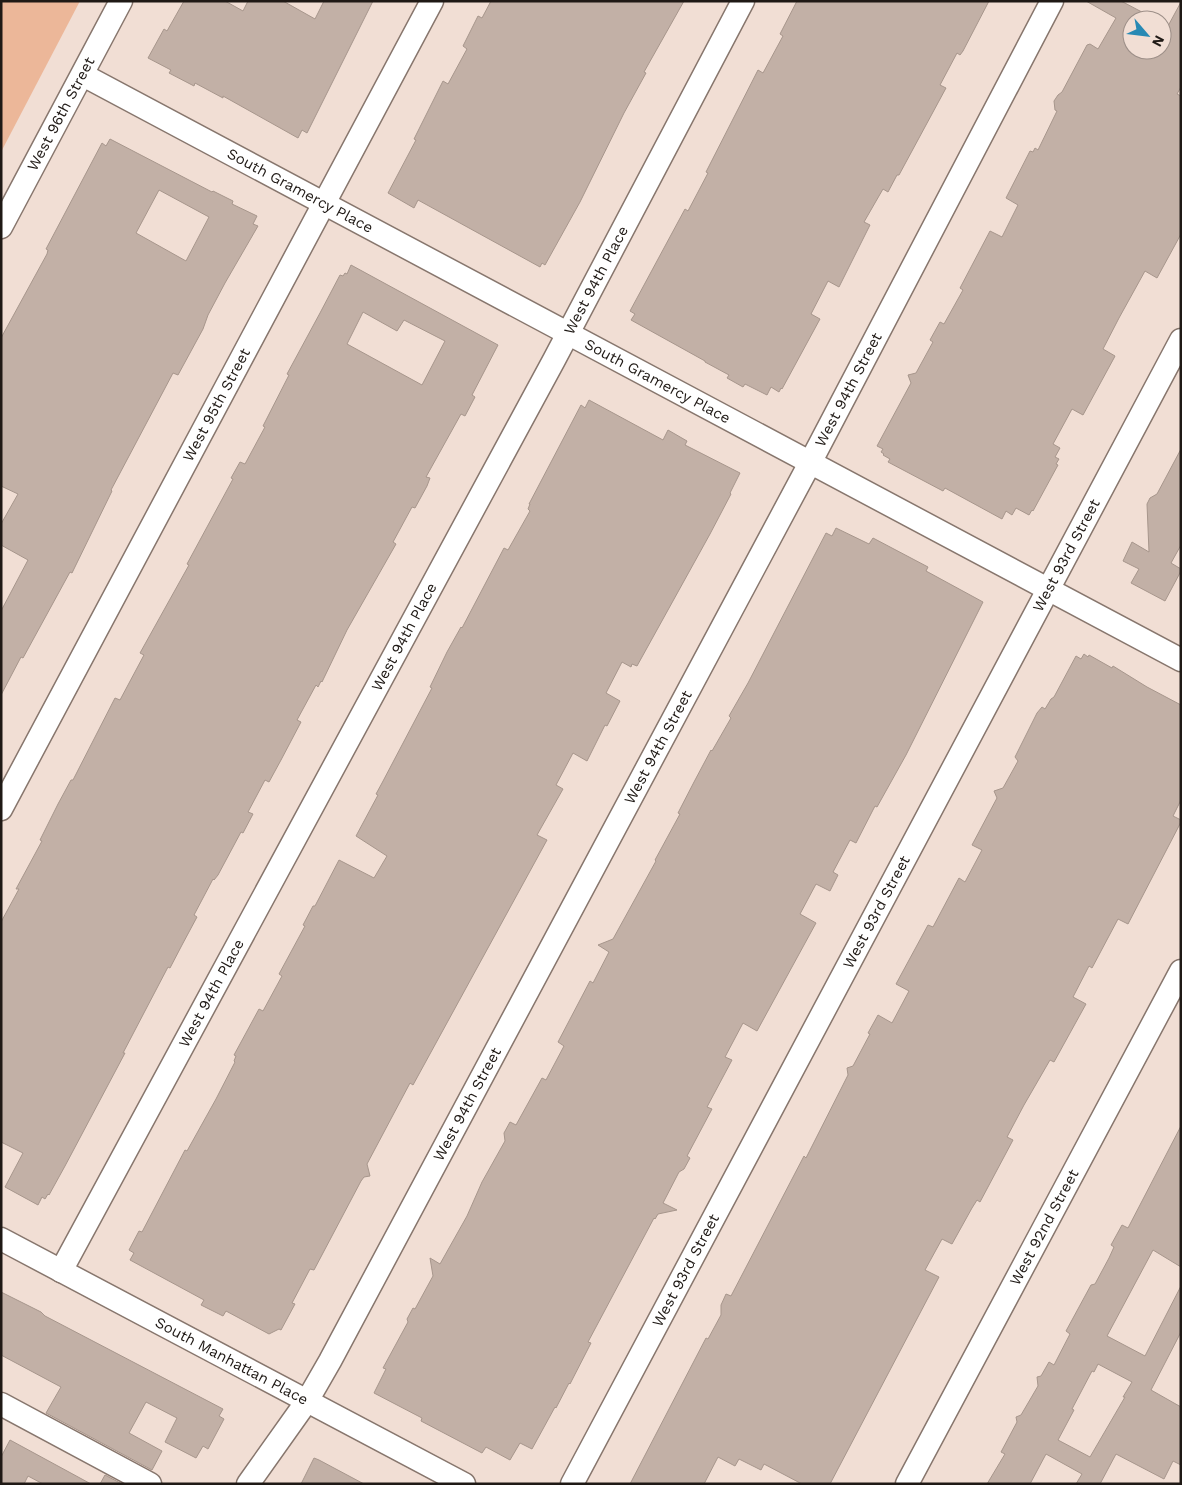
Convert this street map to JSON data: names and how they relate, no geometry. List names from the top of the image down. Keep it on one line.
{"streets":{"street":["West 96th Street","South Gramercy Place","West 94th Place","West 94th Street","West 95th Street","West 93rd Street","West 92nd Street","South Manhattan Place"]},"crossings":[["West 96th Street","South Gramercy Place"],["South Gramercy Place","West 94th Place"],["South Gramercy Place","West 94th Street"],["South Gramercy Place","West 95th Street"],["South Gramercy Place","West 93rd Street"],["West 94th Place","South Manhattan Place"],["West 94th Street","South Manhattan Place"]],"north":"bottom right"}
